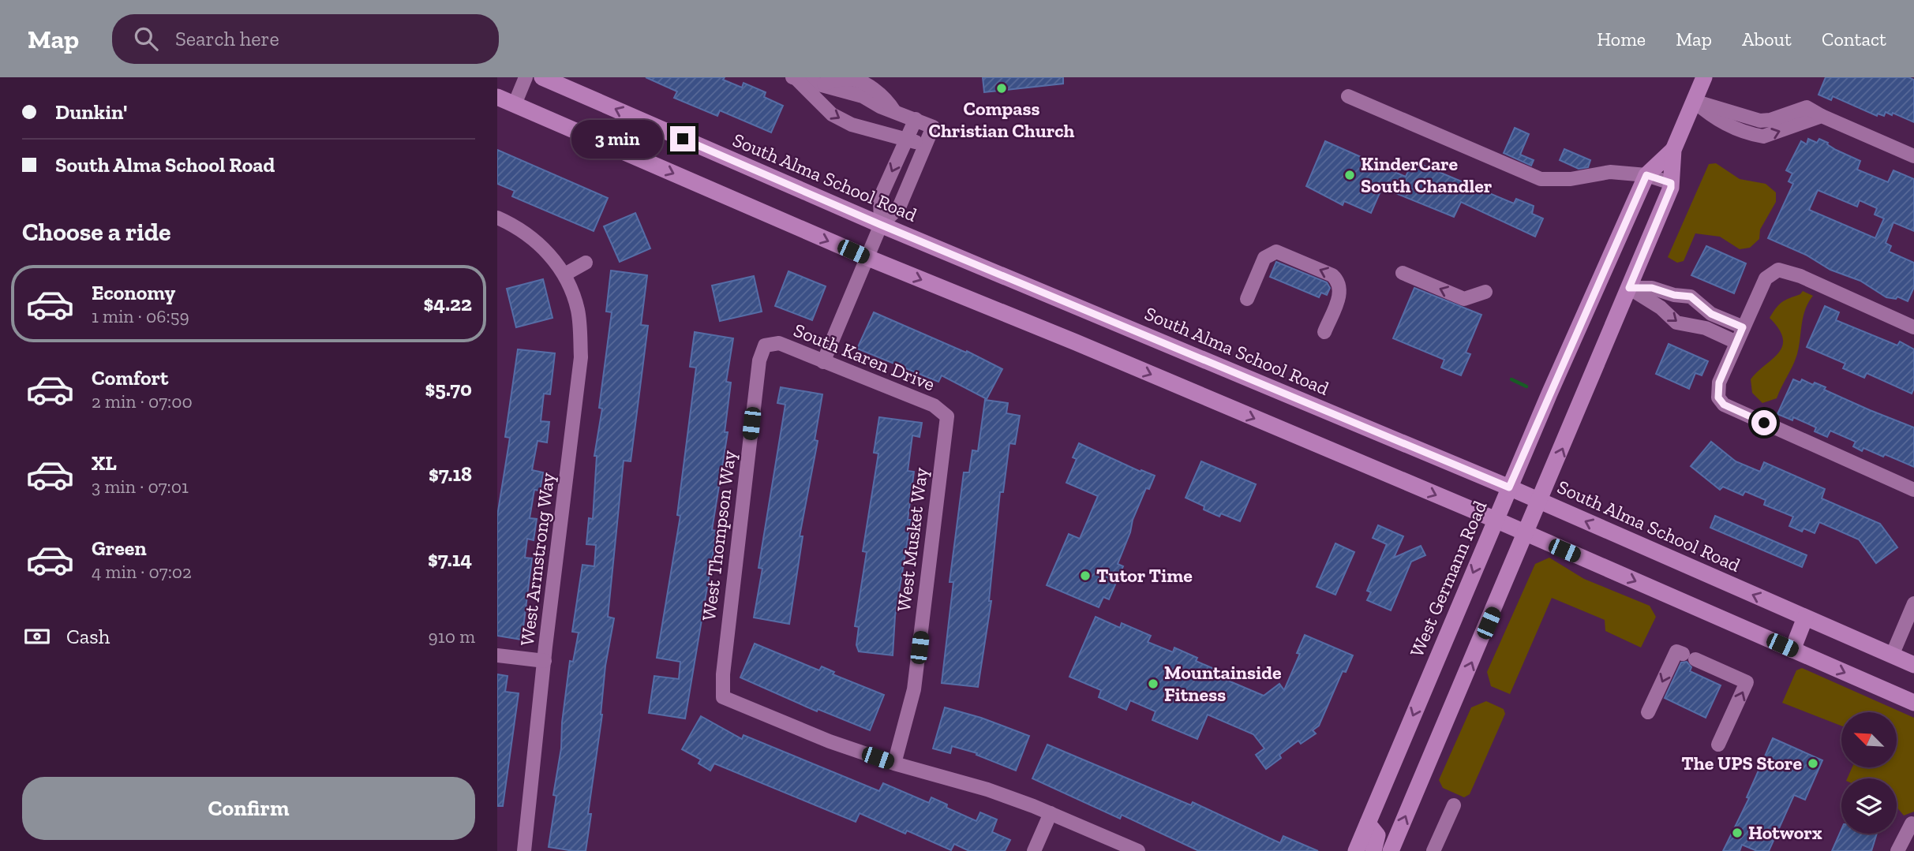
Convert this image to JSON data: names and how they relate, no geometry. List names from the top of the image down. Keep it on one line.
{"streets":{"main road":["South Alma School Road","West Germann Road"],"street":["South Karen Drive","West Thompson Way","West Musket Way","West Armstrong Way"]},"crossings":[["South Alma School Road","West Germann Road"],["South Karen Drive","West Thompson Way"],["South Karen Drive","West Musket Way"],["West Thompson Way","West Musket Way"]],"places":["Compass Christian Church","KinderCare South Chandler","Tutor Time","Mountainside Fitness","The UPS Store","Hotworx"],"north":"top left","page":{"header":"Map","search":"Search here","nav":["Home","Map","About","Contact"],"banner":["Dunkin'","South Alma School Road"],"bubble":"3 min","heading":"Choose a ride","list":[{"name":"Economy","note":"1 min · 06:59","value":"$4.22"},{"name":"Comfort","note":"2 min · 07:00","value":"$5.70"},{"name":"XL","note":"3 min · 07:01","value":"$7.18"},{"name":"Green","note":"4 min · 07:02","value":"$7.14"}],"pay":["Cash","910 m"],"buttons":"Confirm"}}
